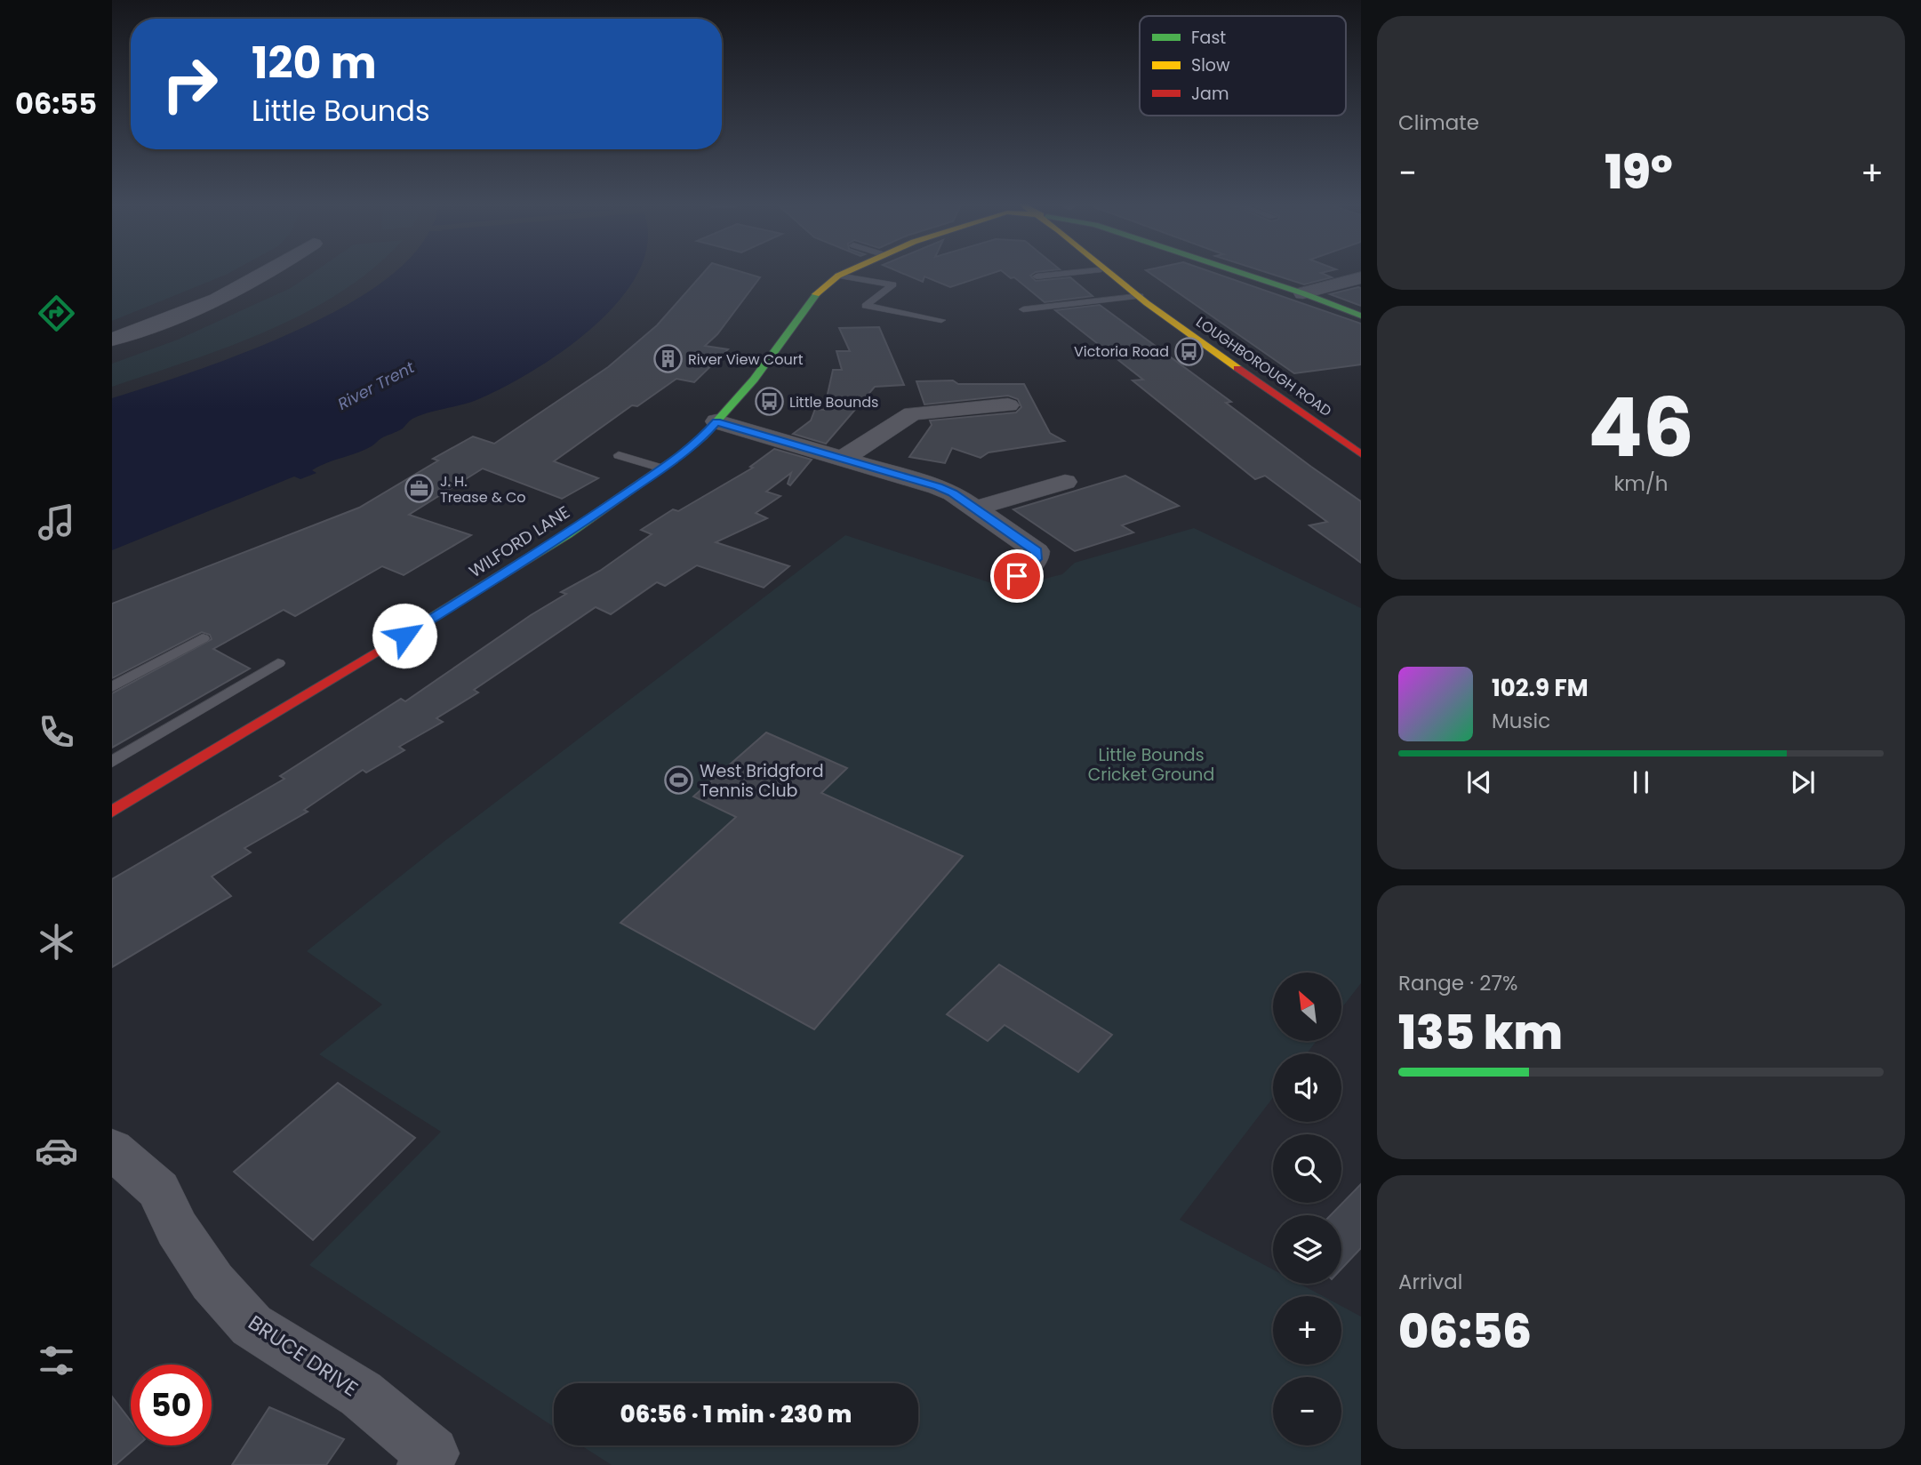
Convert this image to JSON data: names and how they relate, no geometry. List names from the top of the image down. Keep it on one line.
{"streets":{"main road":["LOUGHBOROUGH ROAD","WILFORD LANE"],"street":["BRUCE DRIVE"]},"water":["River Trent"],"parks":["Little Bounds Cricket Ground"],"places":{"bus stop":["Victoria Road","Little Bounds"],"building":["River View Court"],"office":["J. H. Trease & Co"],"sports":["West Bridgford Tennis Club"]},"legend":["Fast","Slow","Jam"],"north":"top left","page":{"tabs":"06:55","tile":["Climate",["46","km/h"],["Range · 27%","135 km"],["Arrival","06:56"]],"turn":["120 m","Little Bounds"],"heat":["−","19°","+"],"song":["102.9 FM","Music"],"map_buttons":["+","−"],"limit":"50","trip":"06:56 · 1 min · 230 m"}}
